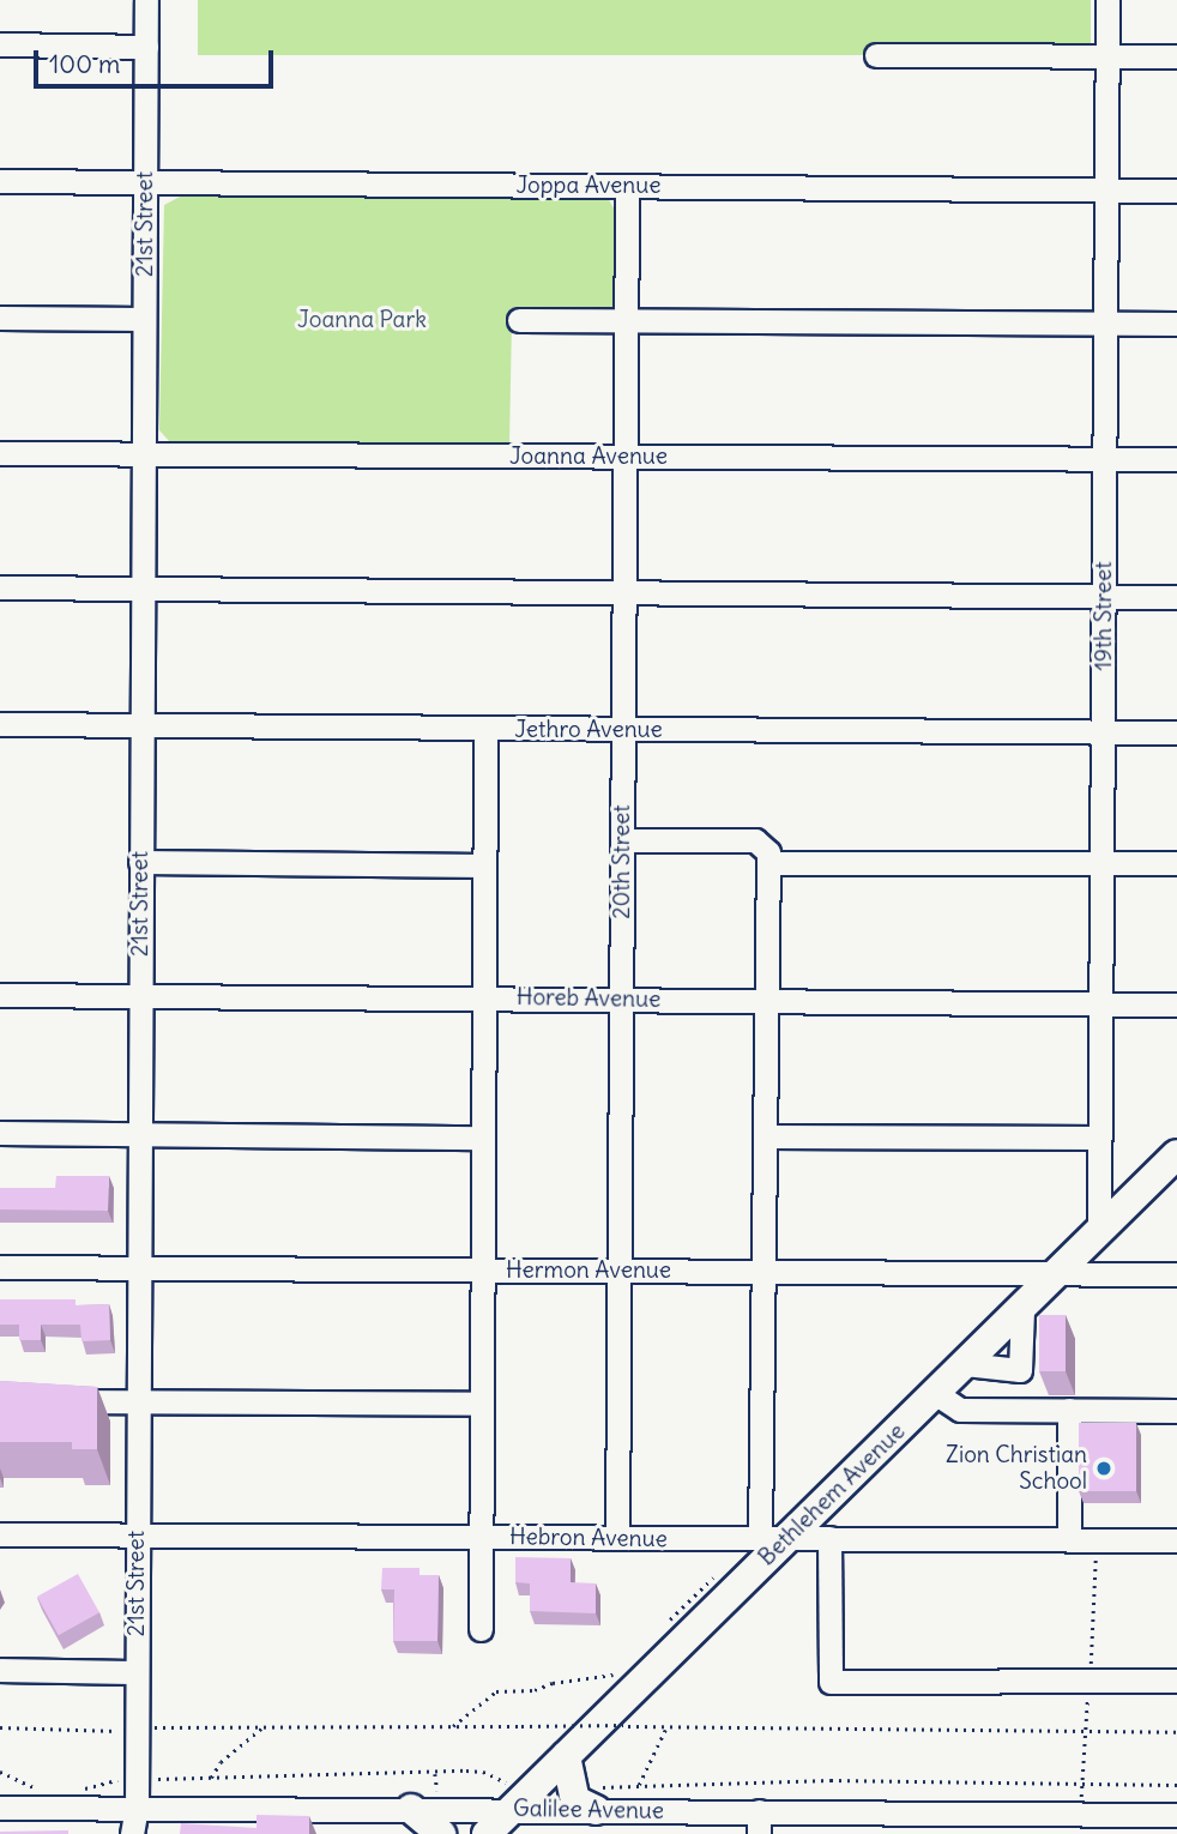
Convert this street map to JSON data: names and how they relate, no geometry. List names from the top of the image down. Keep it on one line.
{"streets":{"main road":["Bethlehem Avenue"],"street":["Joppa Avenue","21st Street","Joanna Avenue","19th Street","Jethro Avenue","20th Street","Horeb Avenue","Hermon Avenue","Hebron Avenue","Galilee Avenue"]},"crossings":[["Joppa Avenue","21st Street"],["Joppa Avenue","19th Street"],["Joppa Avenue","20th Street"],["21st Street","Joanna Avenue"],["21st Street","Jethro Avenue"],["21st Street","Horeb Avenue"],["21st Street","Hermon Avenue"],["21st Street","Hebron Avenue"],["21st Street","Galilee Avenue"],["Joanna Avenue","19th Street"],["Joanna Avenue","20th Street"],["19th Street","Jethro Avenue"],["19th Street","Horeb Avenue"],["19th Street","Bethlehem Avenue"],["Jethro Avenue","20th Street"],["20th Street","Horeb Avenue"],["20th Street","Hermon Avenue"],["20th Street","Hebron Avenue"],["Hermon Avenue","Bethlehem Avenue"],["Bethlehem Avenue","Hebron Avenue"],["Bethlehem Avenue","Galilee Avenue"]],"parks":["Joanna Park"],"places":["Zion Christian School"],"scale_bar":"100 m"}
